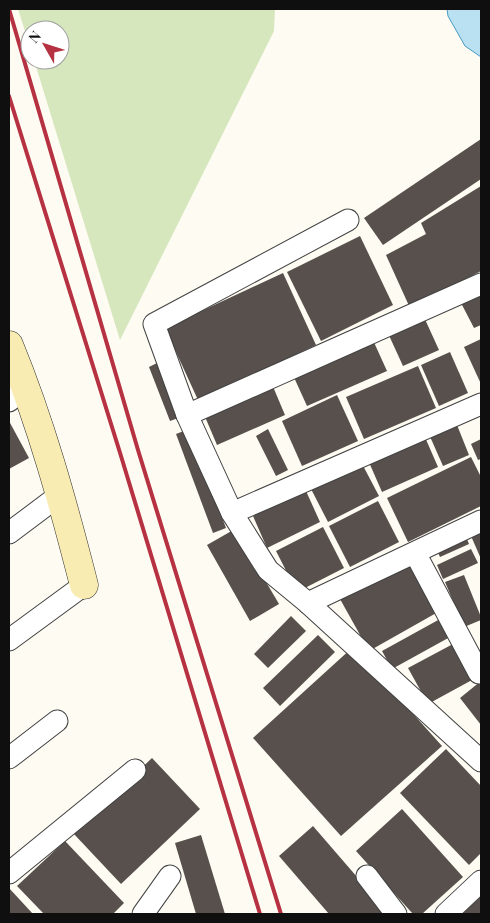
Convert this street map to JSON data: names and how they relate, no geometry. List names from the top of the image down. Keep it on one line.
{"north":"top left"}
